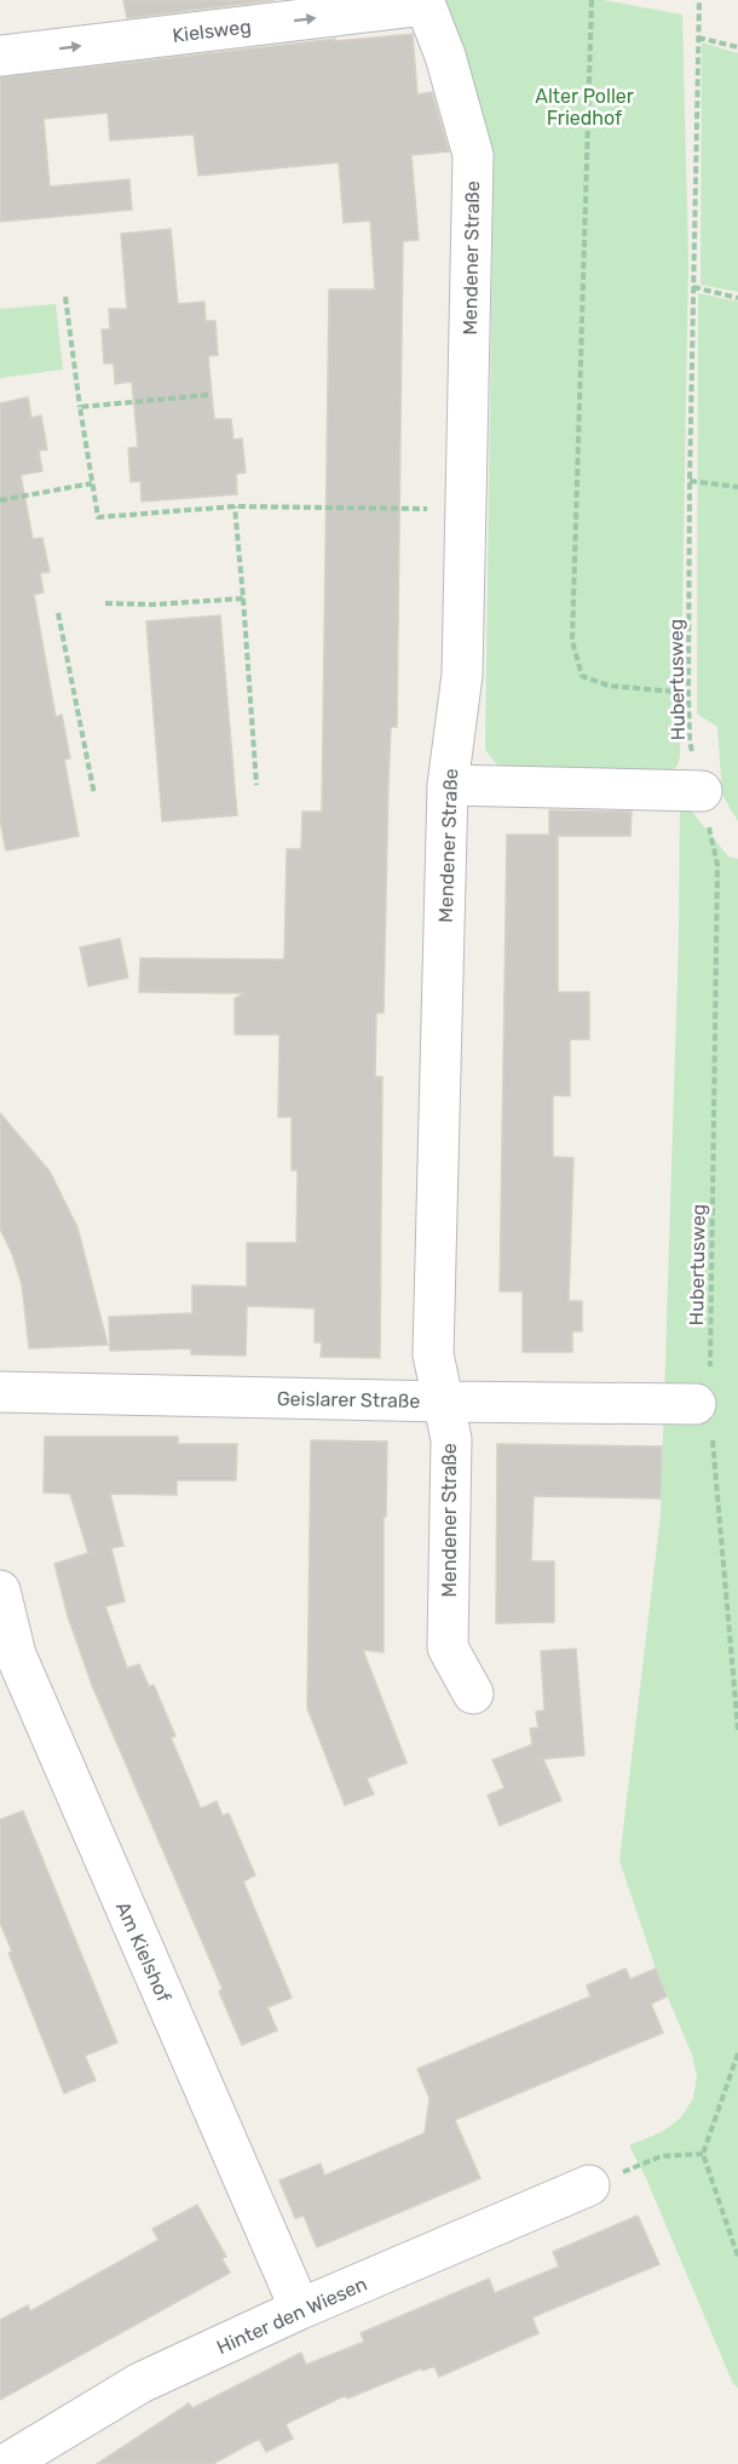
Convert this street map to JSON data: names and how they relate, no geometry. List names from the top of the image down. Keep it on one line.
{"streets":{"street":["Kielsweg","Mendener Straße","Geislarer Straße","Am Kielshof","Hinter den Wiesen"],"path":["Hubertusweg"]},"crossings":[["Kielsweg","Mendener Straße"],["Mendener Straße","Geislarer Straße"],["Hubertusweg","Geislarer Straße"],["Am Kielshof","Hinter den Wiesen"]],"one_way":["Kielsweg"],"parks":["Alter Poller Friedhof"]}
